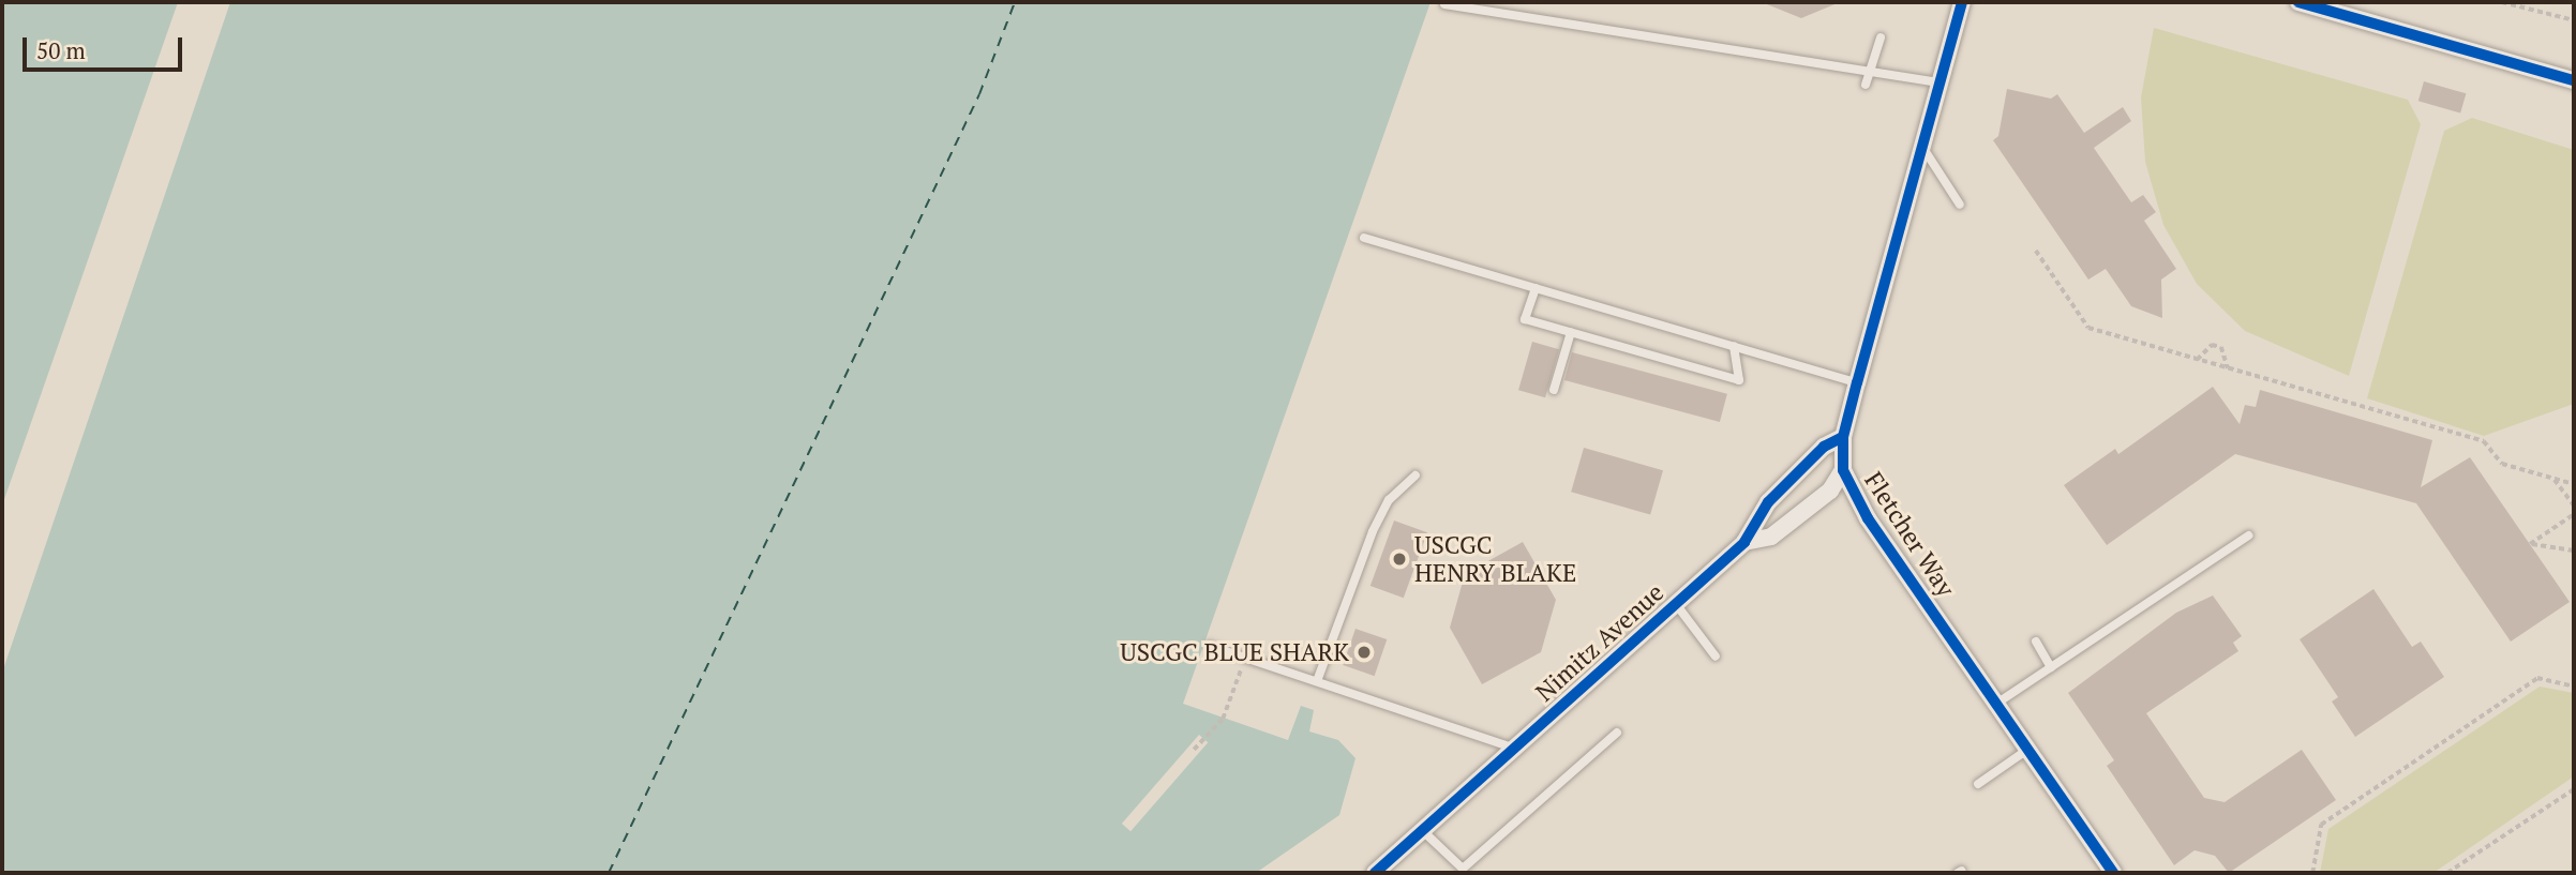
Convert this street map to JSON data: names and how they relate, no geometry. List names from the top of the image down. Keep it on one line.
{"streets":{"street":["Fletcher Way","Nimitz Avenue"]},"crossings":[["Fletcher Way","Nimitz Avenue"]],"places":["USCGC HENRY BLAKE","USCGC BLUE SHARK"],"scale_bar":"50 m"}
